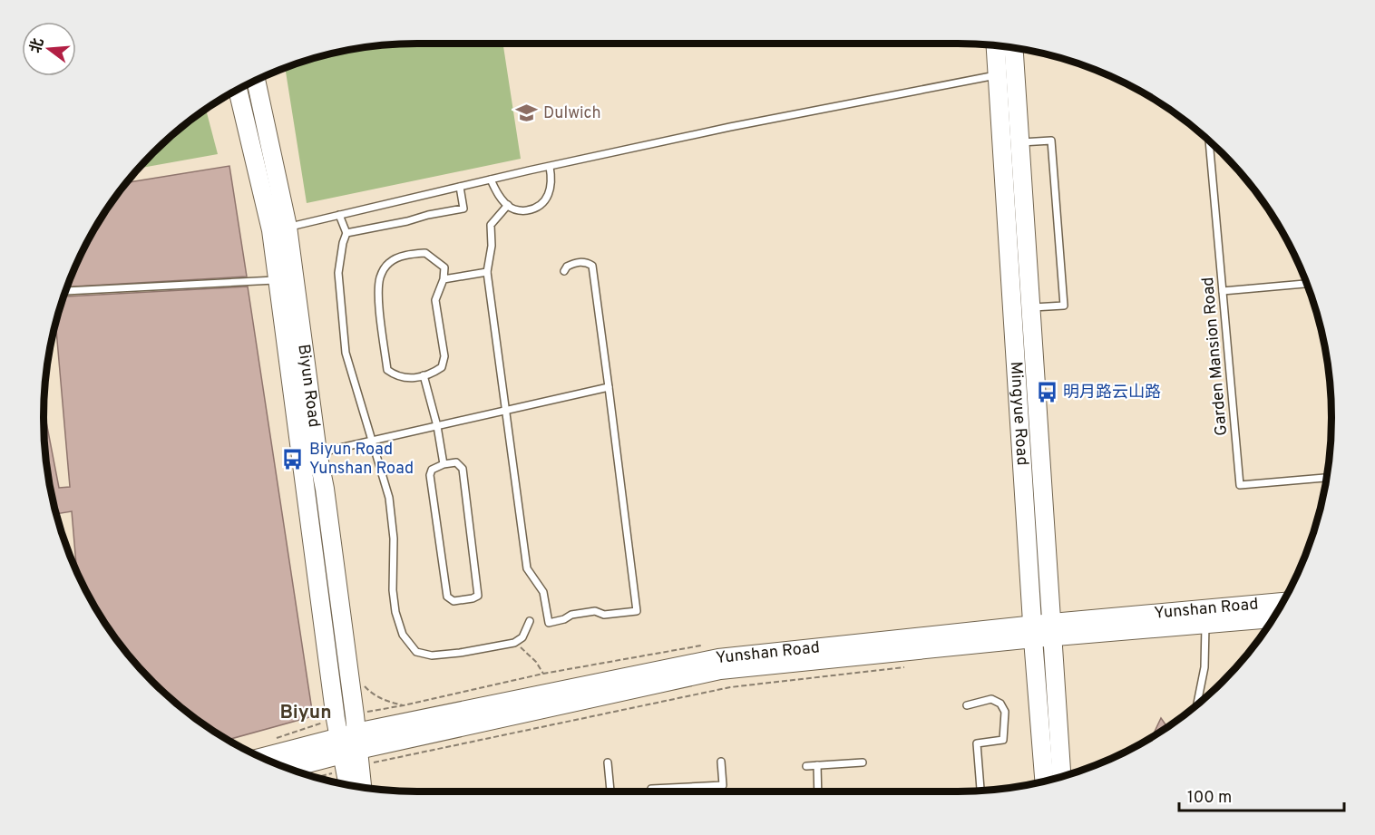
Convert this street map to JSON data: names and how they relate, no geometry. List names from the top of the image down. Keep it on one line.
{"streets":{"street":["Biyun Road","Mingyue Road","Yunshan Road"],"lane":["Garden Mansion Road"]},"crossings":[["Biyun Road","Yunshan Road"],["Mingyue Road","Yunshan Road"]],"districts":["Biyun"],"places":{"school or university":["Dulwich"],"bus stop":["明月路云山路","Biyun Road Yunshan Road"]},"scale_bar":"100 m","north":"left"}
